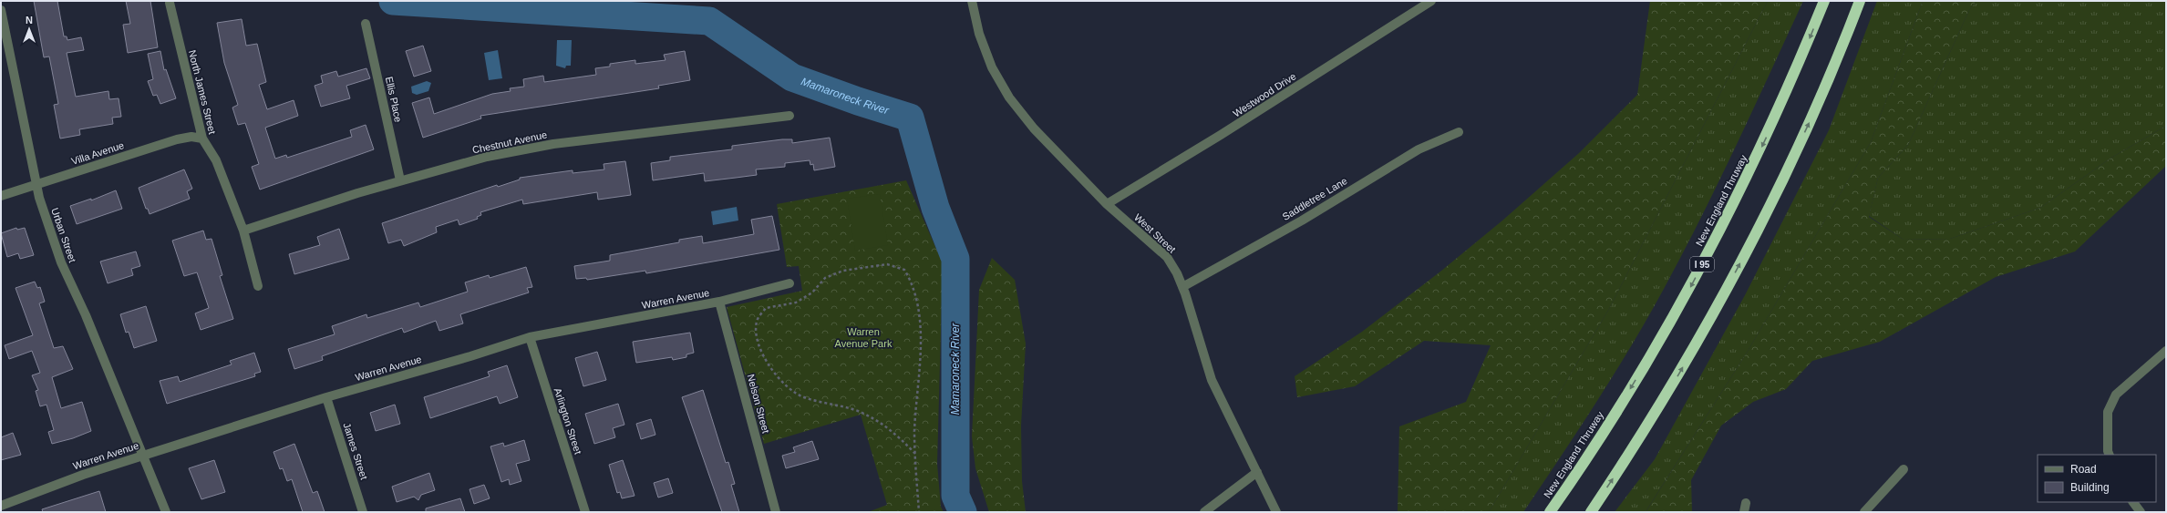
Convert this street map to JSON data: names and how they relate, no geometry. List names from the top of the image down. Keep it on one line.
{"streets":{"highway":["New England Thruway","I 95"],"street":["North James Street","Westwood Drive","Ellis Place","Chestnut Avenue","Villa Avenue","Saddletree Lane","West Street","Urban Street","Warren Avenue","Nelson Street","Arlington Street","James Street"]},"crossings":[["North James Street","Chestnut Avenue"],["North James Street","Villa Avenue"],["Westwood Drive","West Street"],["Ellis Place","Chestnut Avenue"],["Villa Avenue","Urban Street"],["Saddletree Lane","West Street"],["Urban Street","Warren Avenue"],["Warren Avenue","Nelson Street"],["Warren Avenue","Arlington Street"],["Warren Avenue","James Street"]],"water":["Mamaroneck River"],"parks":["Warren Avenue Park"],"legend":["Road","Building"],"north":"top"}
